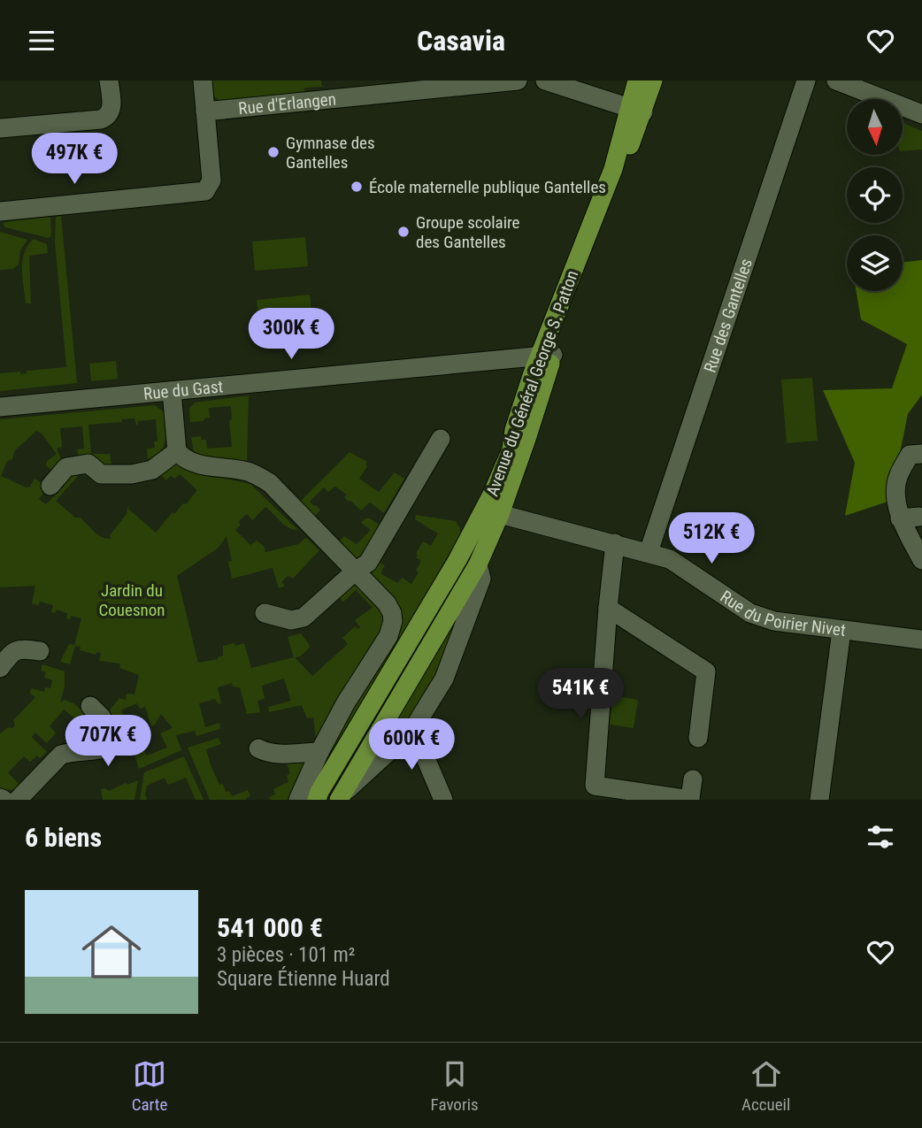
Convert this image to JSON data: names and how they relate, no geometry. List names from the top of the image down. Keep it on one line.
{"streets":{"main road":["Avenue du Général George S. Patton"],"street":["Rue d'Erlangen","Rue des Gantelles","Rue du Gast","Rue du Poirier Nivet"]},"crossings":[["Rue des Gantelles","Rue du Poirier Nivet"],["Avenue du Général George S. Patton","Rue du Gast"],["Avenue du Général George S. Patton","Rue du Poirier Nivet"]],"parks":["Jardin du Couesnon"],"places":["Gymnase des Gantelles","École maternelle publique Gantelles","Groupe scolaire des Gantelles"],"north":"bottom","page":{"header":"Casavia","price":["497K €","300K €","512K €","541K €","707K €","600K €"],"heading":"6 biens","list":[{"name":"541 000 €","note":"3 pièces · 101 m² · Square Étienne Huard"}],"tabs":["Carte","Favoris","Accueil"]}}
